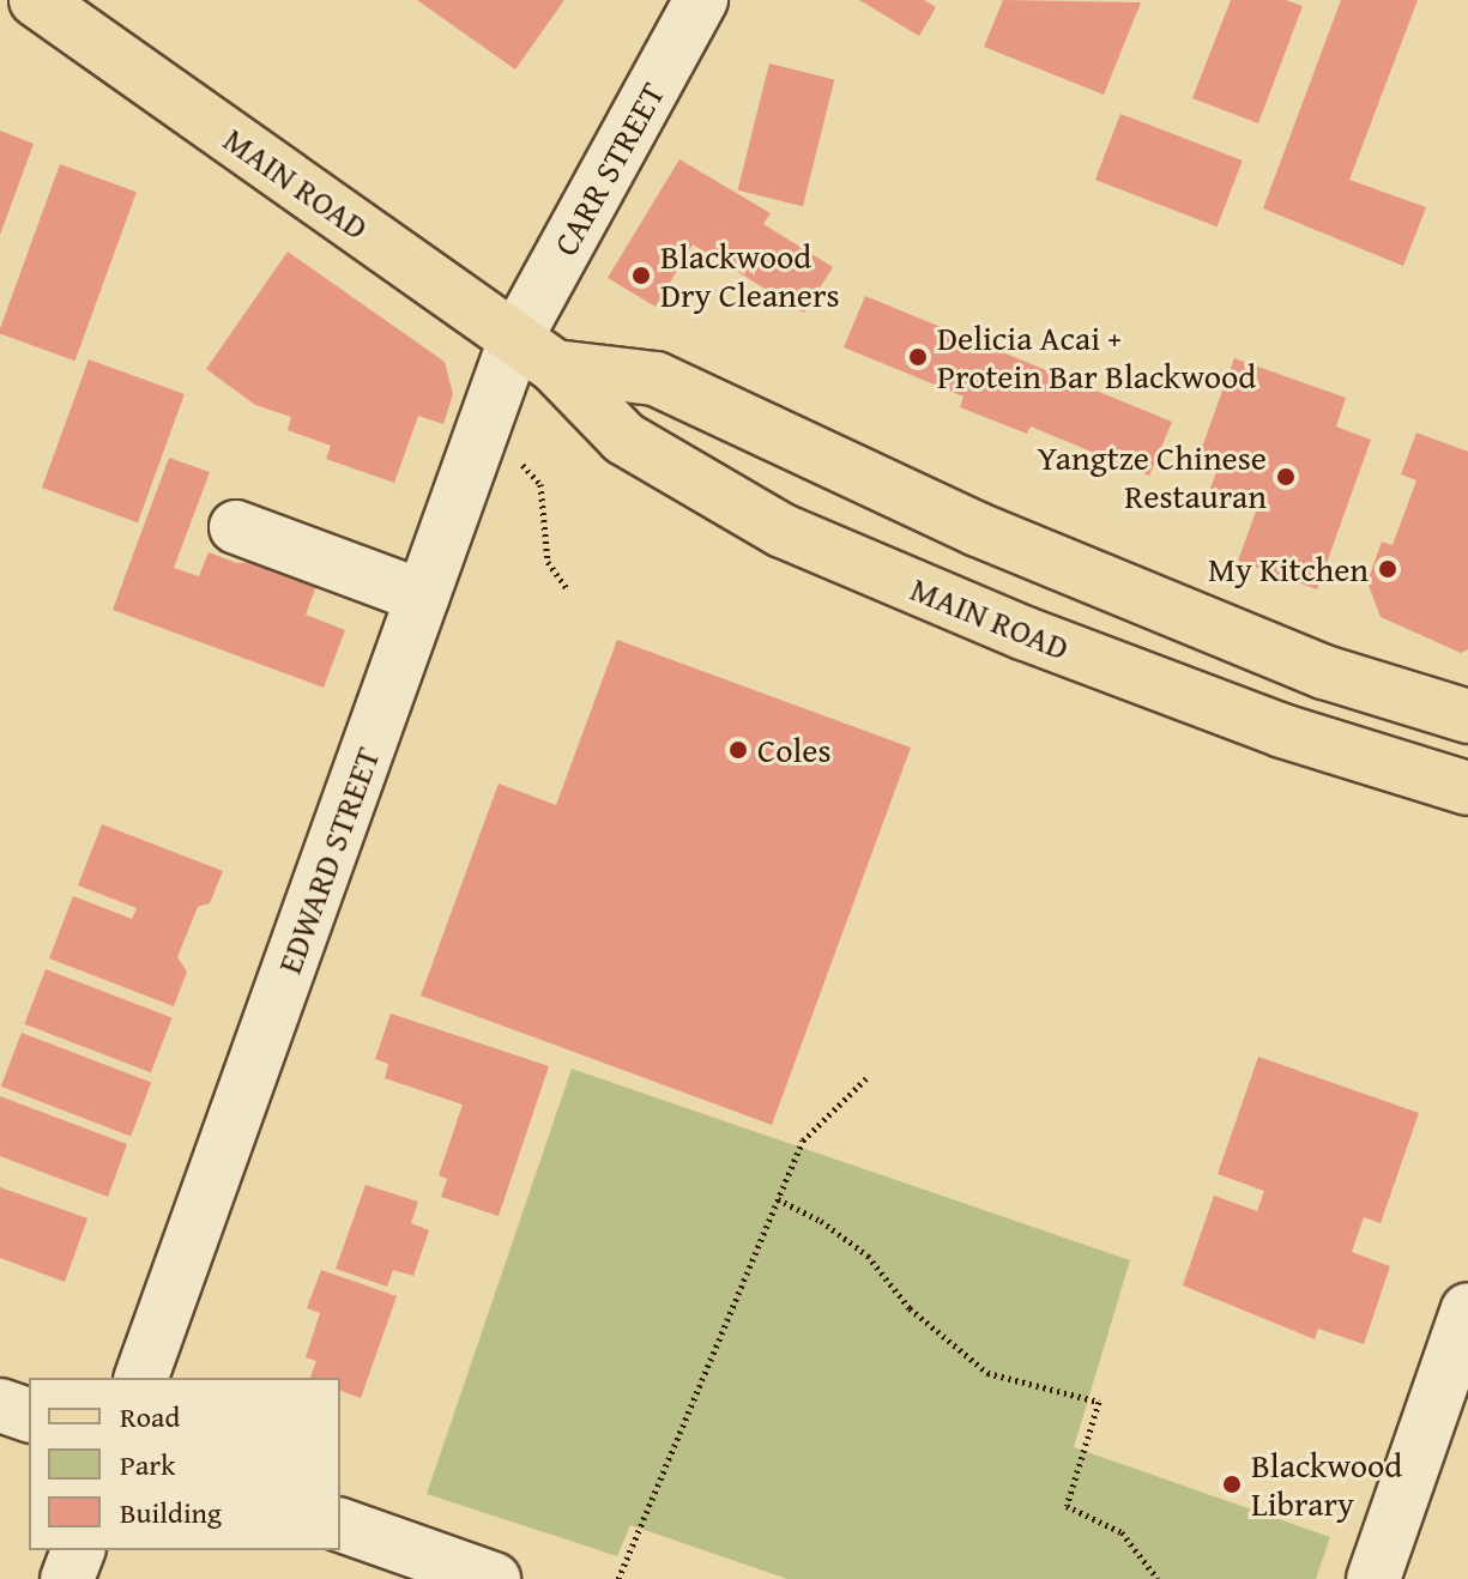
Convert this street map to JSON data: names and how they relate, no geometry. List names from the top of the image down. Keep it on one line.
{"streets":{"main road":["MAIN ROAD"],"street":["CARR STREET","EDWARD STREET"]},"crossings":[["CARR STREET","MAIN ROAD"],["CARR STREET","EDWARD STREET"],["MAIN ROAD","EDWARD STREET"]],"places":["Blackwood Dry Cleaners","Delicia Acai + Protein Bar Blackwood","Yangtze Chinese Restauran","My Kitchen","Coles","Blackwood Library"],"legend":["Road","Park","Building"]}
